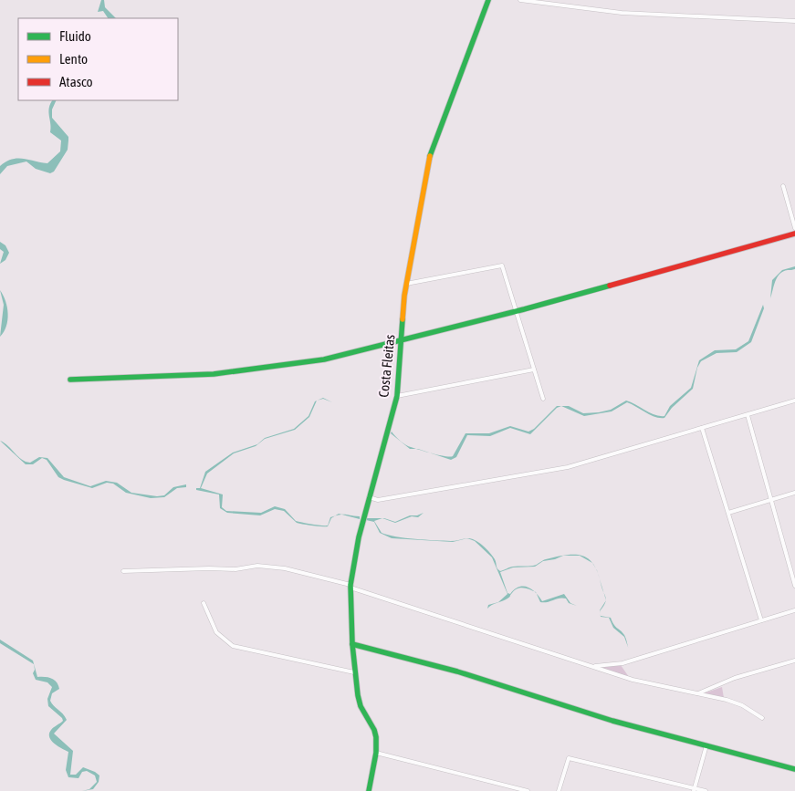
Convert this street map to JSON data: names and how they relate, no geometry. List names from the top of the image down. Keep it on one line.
{"streets":{"street":["Costa Fleitas"]},"legend":["Fluido","Lento","Atasco"]}
